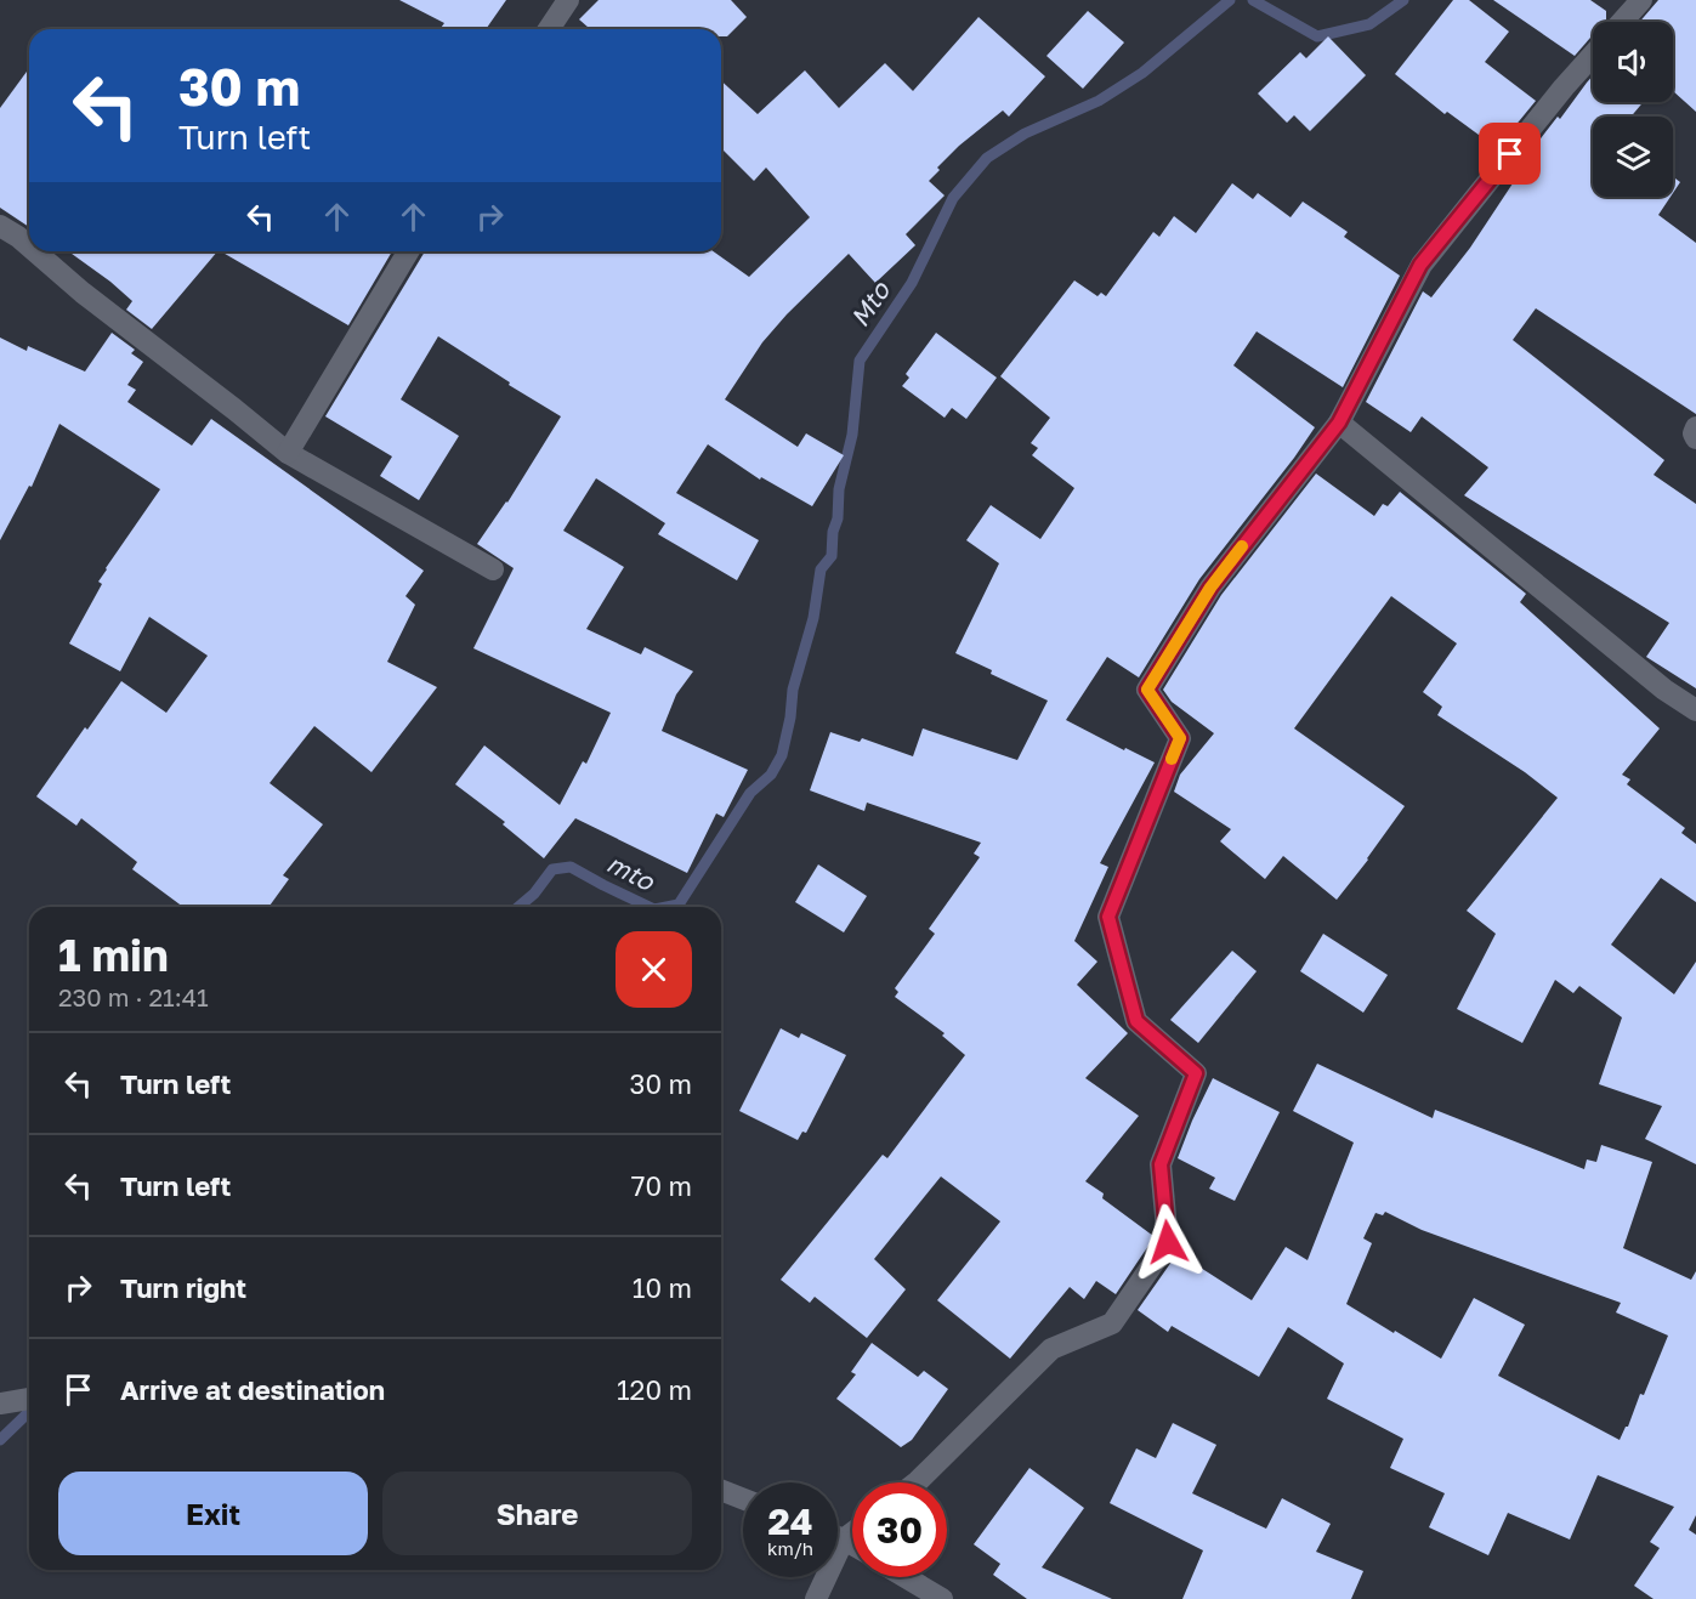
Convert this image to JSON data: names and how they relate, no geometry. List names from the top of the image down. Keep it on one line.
{"water":["Mto","mto"],"page":{"turn":["30 m","Turn left"],"heading":["1 min","230 m · 21:41"],"list":[{"name":"Turn left","value":"30 m"},{"name":"Turn left","value":"70 m"},{"name":"Turn right","value":"10 m"},{"name":"Arrive at destination","value":"120 m"}],"buttons":["Exit","Share"],"speed":"24 km/h","limit":"30"}}
